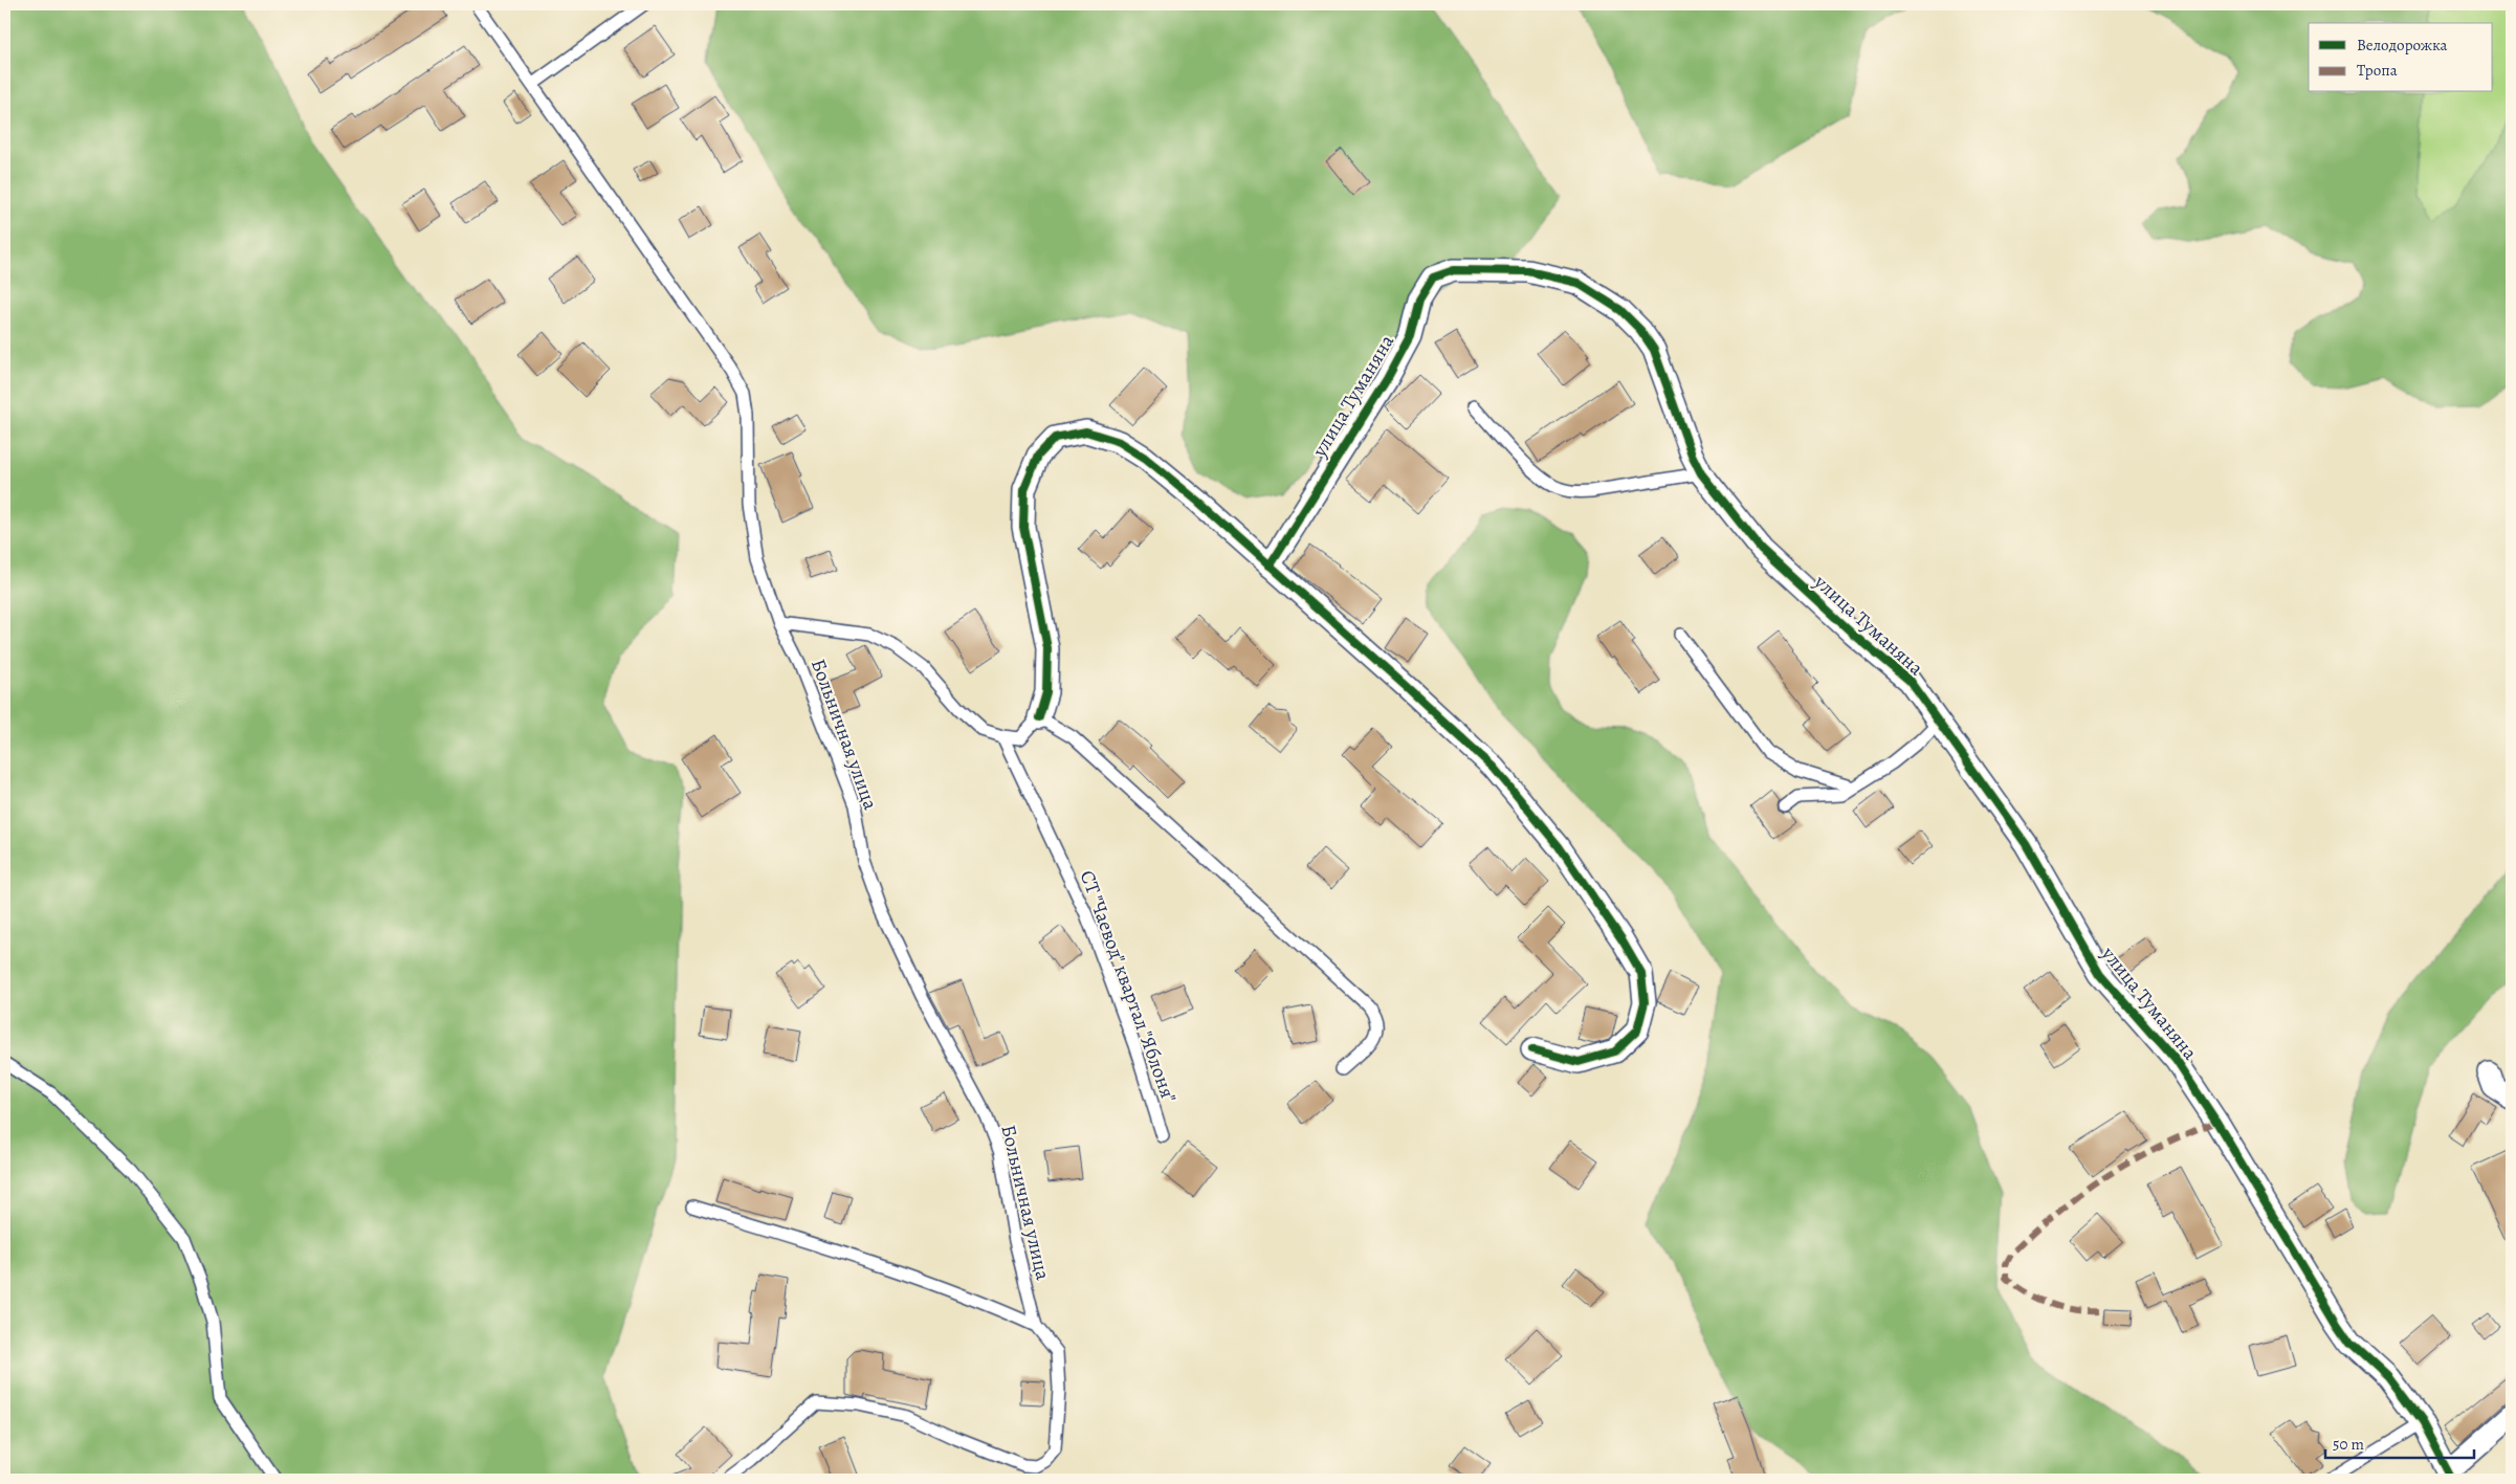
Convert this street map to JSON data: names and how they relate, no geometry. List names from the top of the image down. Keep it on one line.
{"streets":{"street":["улица Туманяна"],"lane":["Больничная улица","СТ \"Чаевод\" квартал \"Яблоня\""]},"legend":["Велодорожка","Тропа"],"scale_bar":"50 m"}
